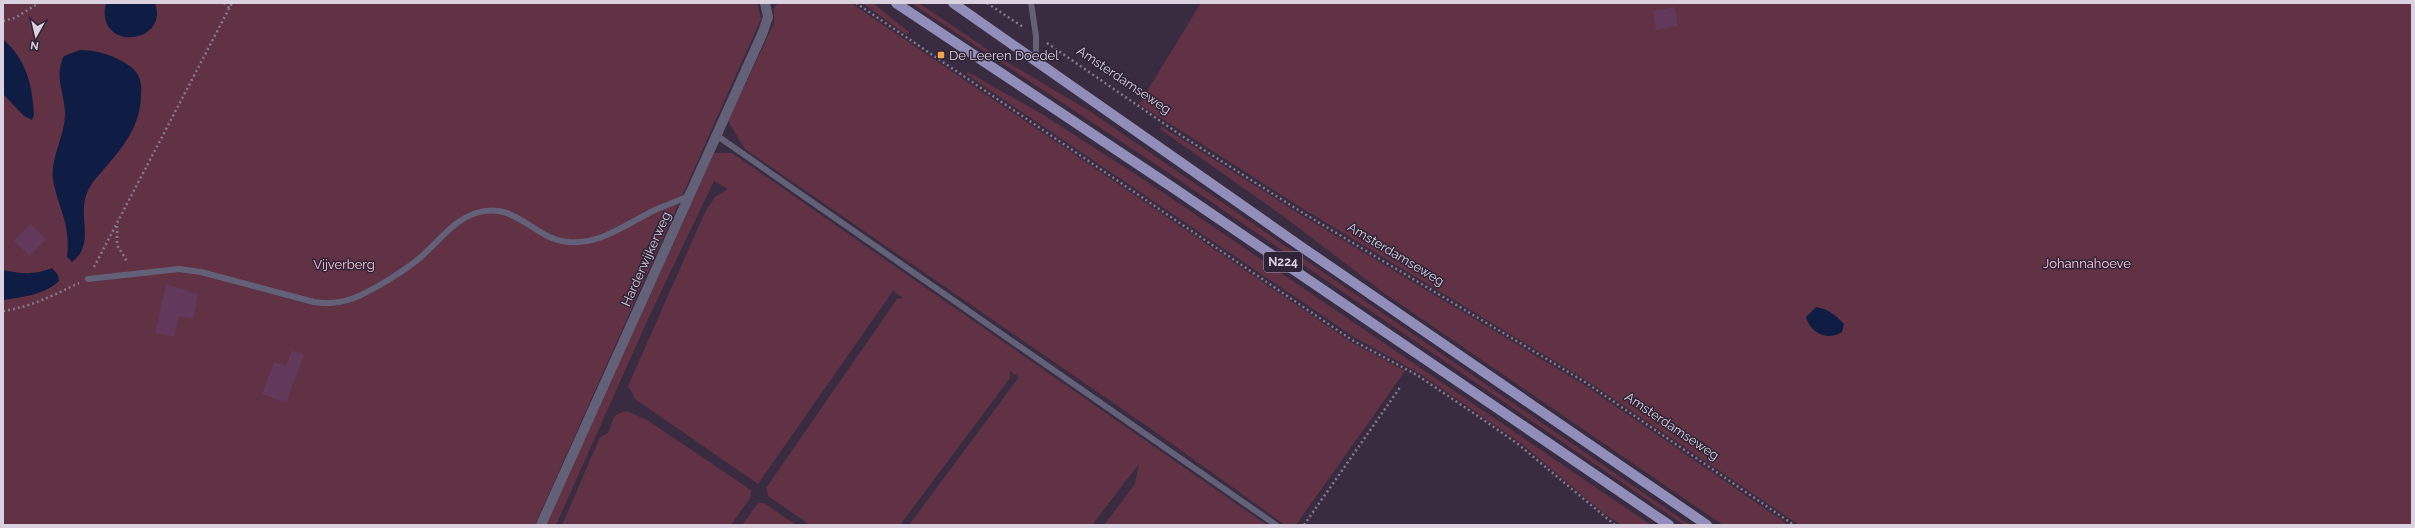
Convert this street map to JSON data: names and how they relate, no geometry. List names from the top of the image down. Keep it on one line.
{"streets":{"main road":["N224"],"street":["Harderwijkerweg"],"path":["Amsterdamseweg"]},"parks":["Johannahoeve","Vijverberg"],"places":{"transit":["De Leeren Doedel"]},"north":"bottom"}
